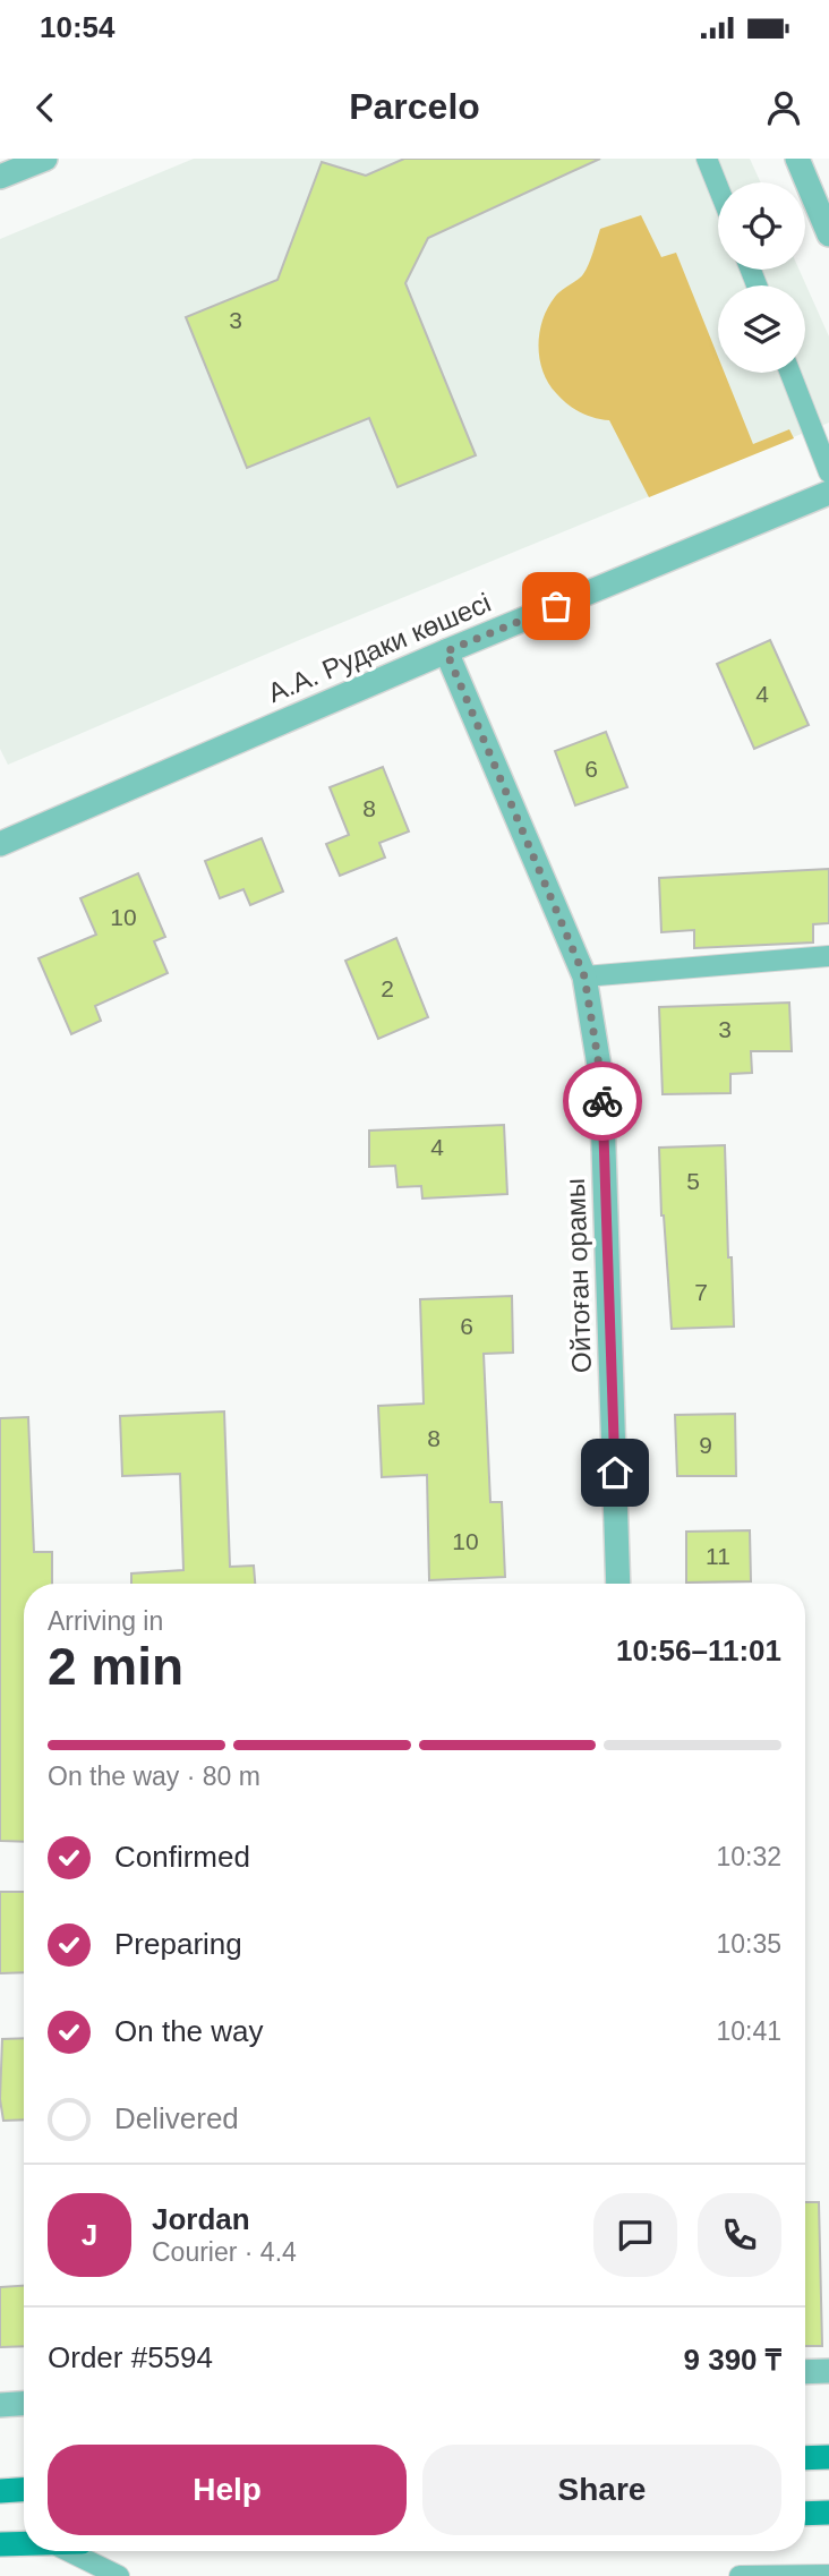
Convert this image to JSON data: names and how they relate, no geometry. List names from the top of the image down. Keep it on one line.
{"streets":{"street":["А.А. Рудаки көшесі","Ойтоған орамы"]},"crossings":[["А.А. Рудаки көшесі","Ойтоған орамы"]],"house_numbers":["3","4","6","8","10","2","3","4","5","7","6","8","9","10","11"],"page":{"status":"10:54","header":"Parcelo","heading":["2 min","Arriving in","10:56–11:01"],"panel":["Jordan","Courier · 4.4","Order #5594","9 390 ₸"],"bar":"On the way · 80 m","list":[["Confirmed","10:32"],["Preparing","10:35"],["On the way","10:41"],"Delivered"],"round":"J","buttons":["Help","Share"]}}
